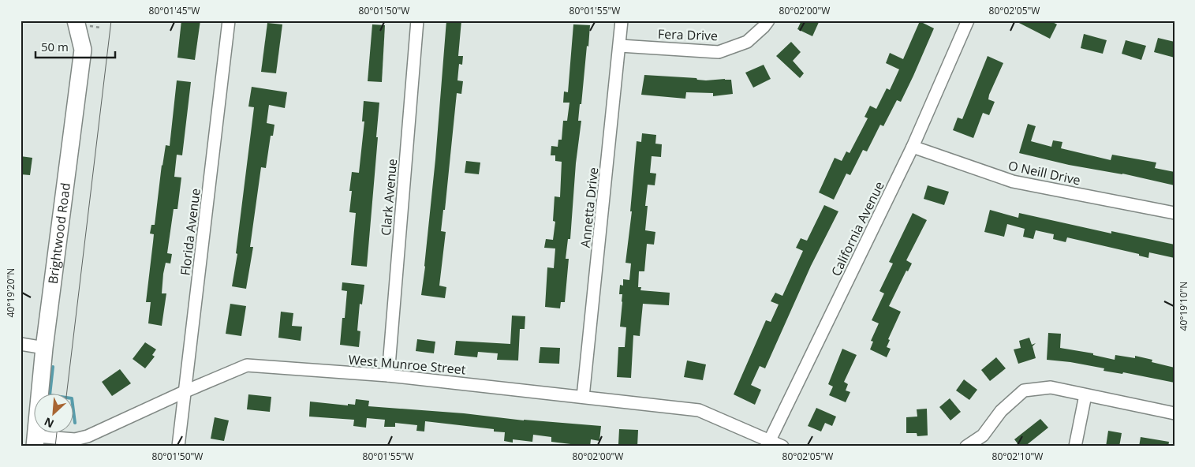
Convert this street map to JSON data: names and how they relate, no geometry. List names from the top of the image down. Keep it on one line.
{"streets":{"street":["Fera Drive","O Neill Drive","Clark Avenue","Annetta Drive","California Avenue","Florida Avenue","Brightwood Road","West Munroe Street"]},"crossings":[["Fera Drive","Annetta Drive"],["O Neill Drive","California Avenue"],["Clark Avenue","West Munroe Street"],["Annetta Drive","West Munroe Street"],["California Avenue","West Munroe Street"],["Florida Avenue","West Munroe Street"],["Brightwood Road","West Munroe Street"]],"scale_bar":"50 m","north":"bottom left","coordinates":["80°01'45\"W","80°01'50\"W","80°01'55\"W","80°02'00\"W","80°02'05\"W","40°19'20\"N","40°19'10\"N","80°02'10\"W"]}
